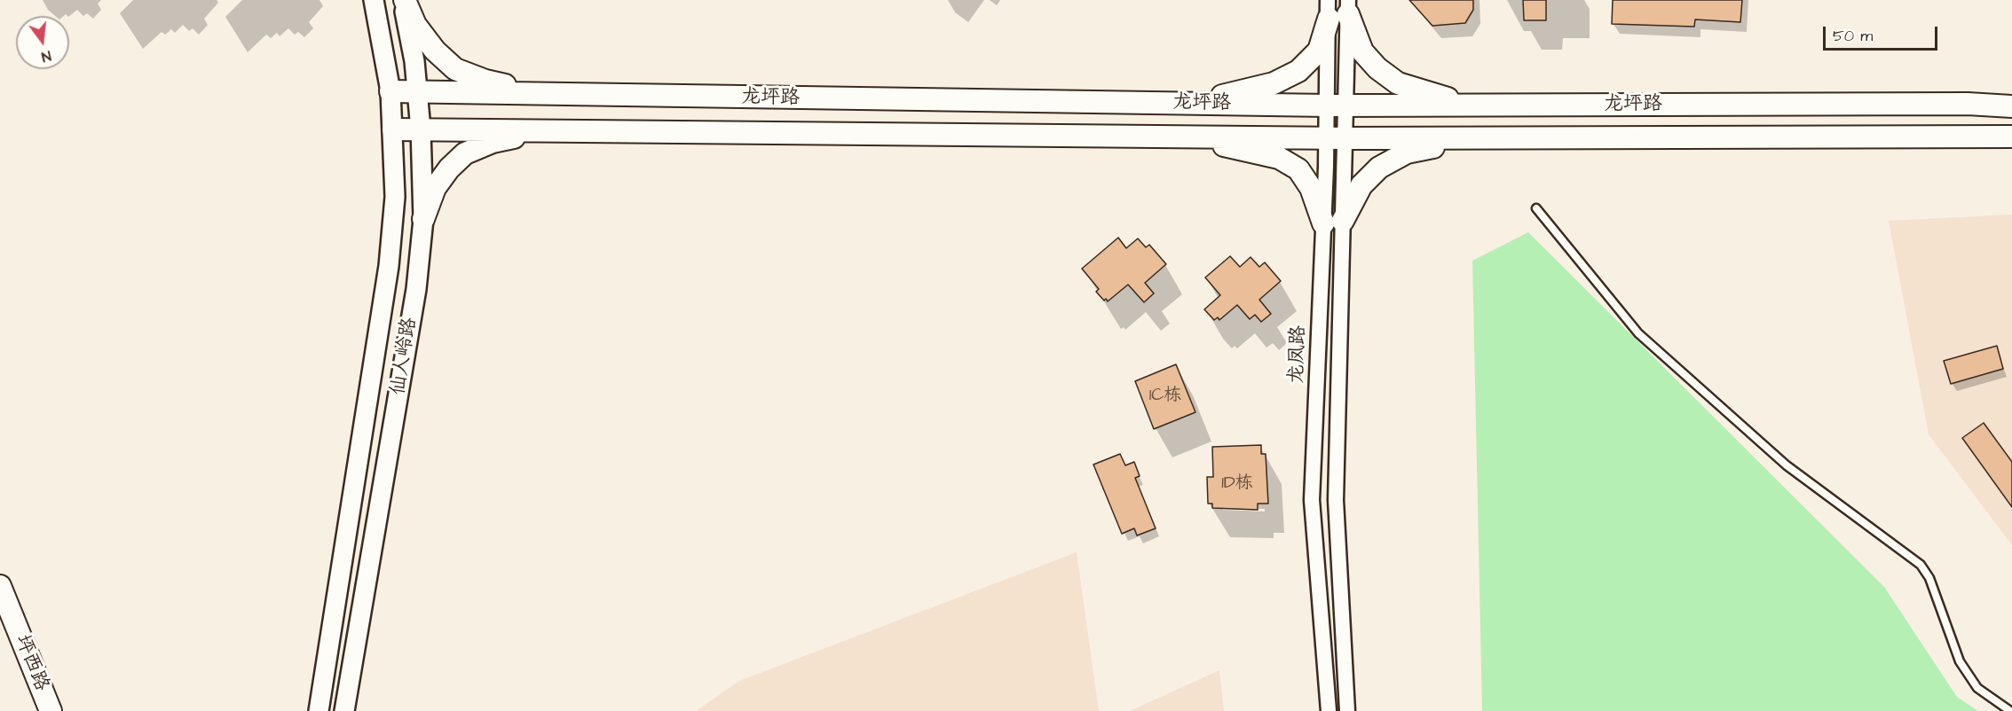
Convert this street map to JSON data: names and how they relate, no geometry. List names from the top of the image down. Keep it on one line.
{"streets":{"main road":["龙坪路","坪西路"],"street":["龙凤路","仙人岭路"]},"crossings":[["龙坪路","龙凤路"],["龙坪路","仙人岭路"]],"house_numbers":["1C栋","1D栋"],"scale_bar":"50 m","north":"bottom"}
